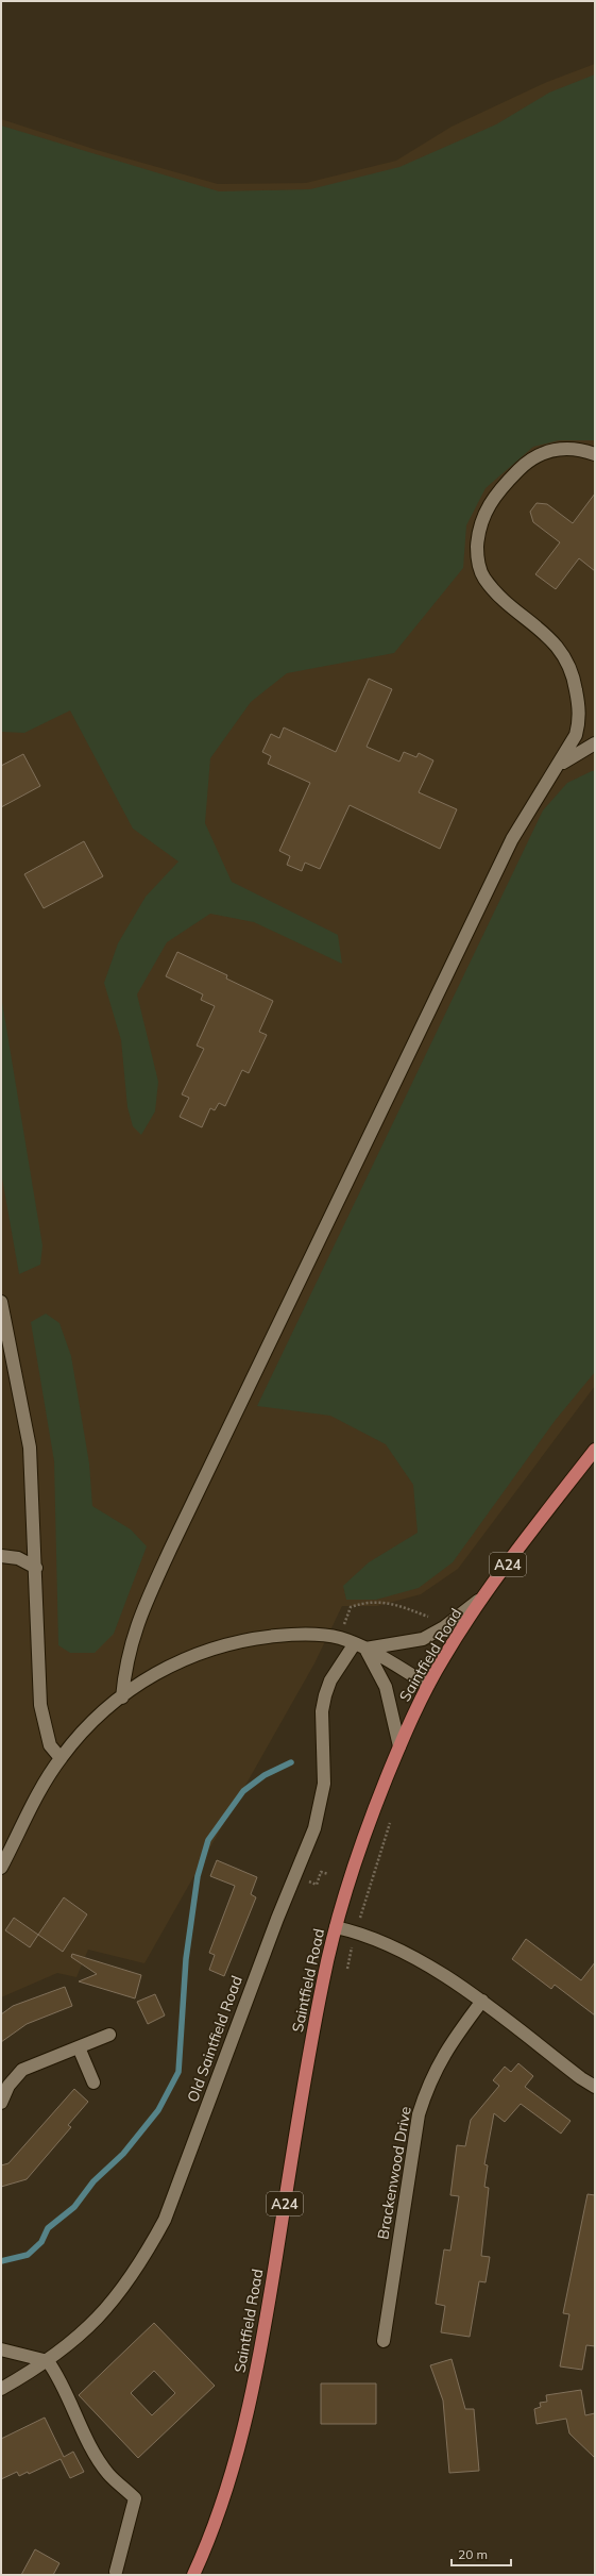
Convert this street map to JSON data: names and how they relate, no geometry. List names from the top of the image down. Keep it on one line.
{"streets":{"highway":["A24","Saintfield Road"],"street":["Old Saintfield Road","Brackenwood Drive"]},"scale_bar":"20 m"}
